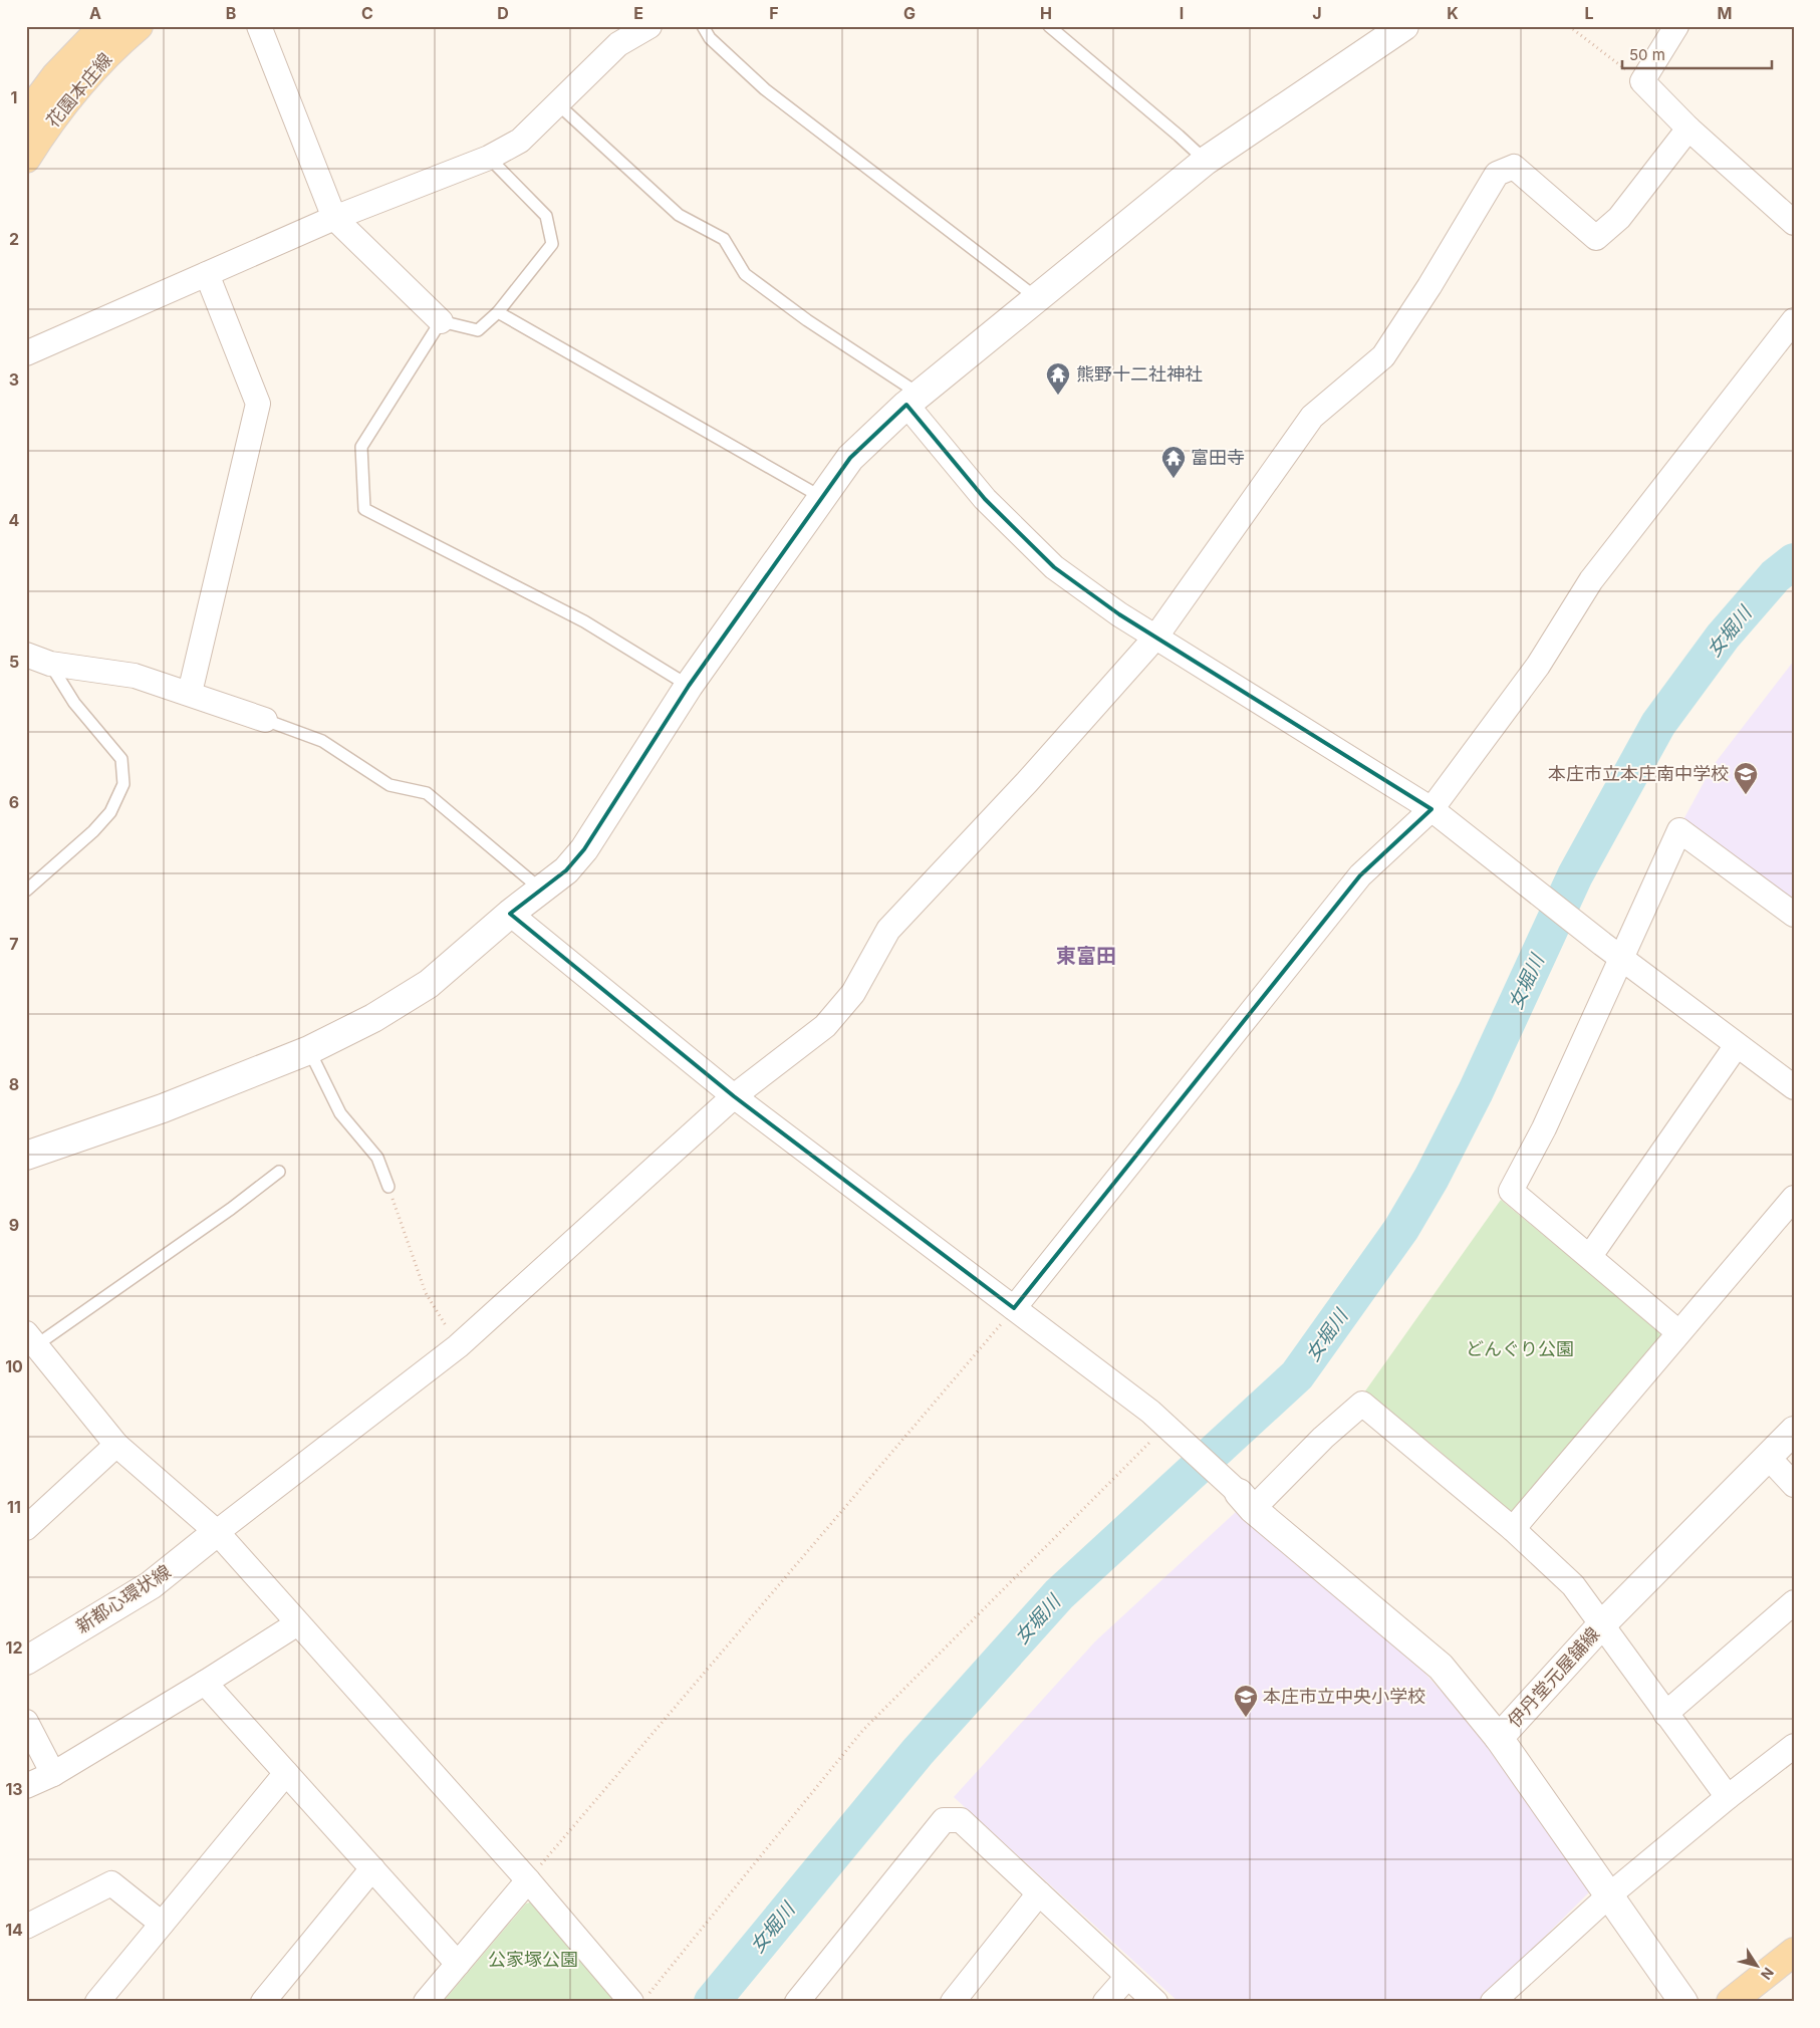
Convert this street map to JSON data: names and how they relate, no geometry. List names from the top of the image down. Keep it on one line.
{"streets":{"main road":["花園本庄線"],"street":["新都心環状線","伊丹堂元屋舗線"]},"districts":["東富田"],"water":["女堀川"],"parks":["どんぐり公園","公家塚公園"],"places":{"temple":["熊野十二社神社","富田寺"],"school or university":["本庄市立本庄南中学校","本庄市立中央小学校"]},"scale_bar":"50 m","north":"bottom right","grid":{"columns":["A","B","C","D","E","F","G","H","I","J","K","L","M"],"rows":["1","2","3","4","5","6","7","8","9","10","11","12","13","14"]}}
